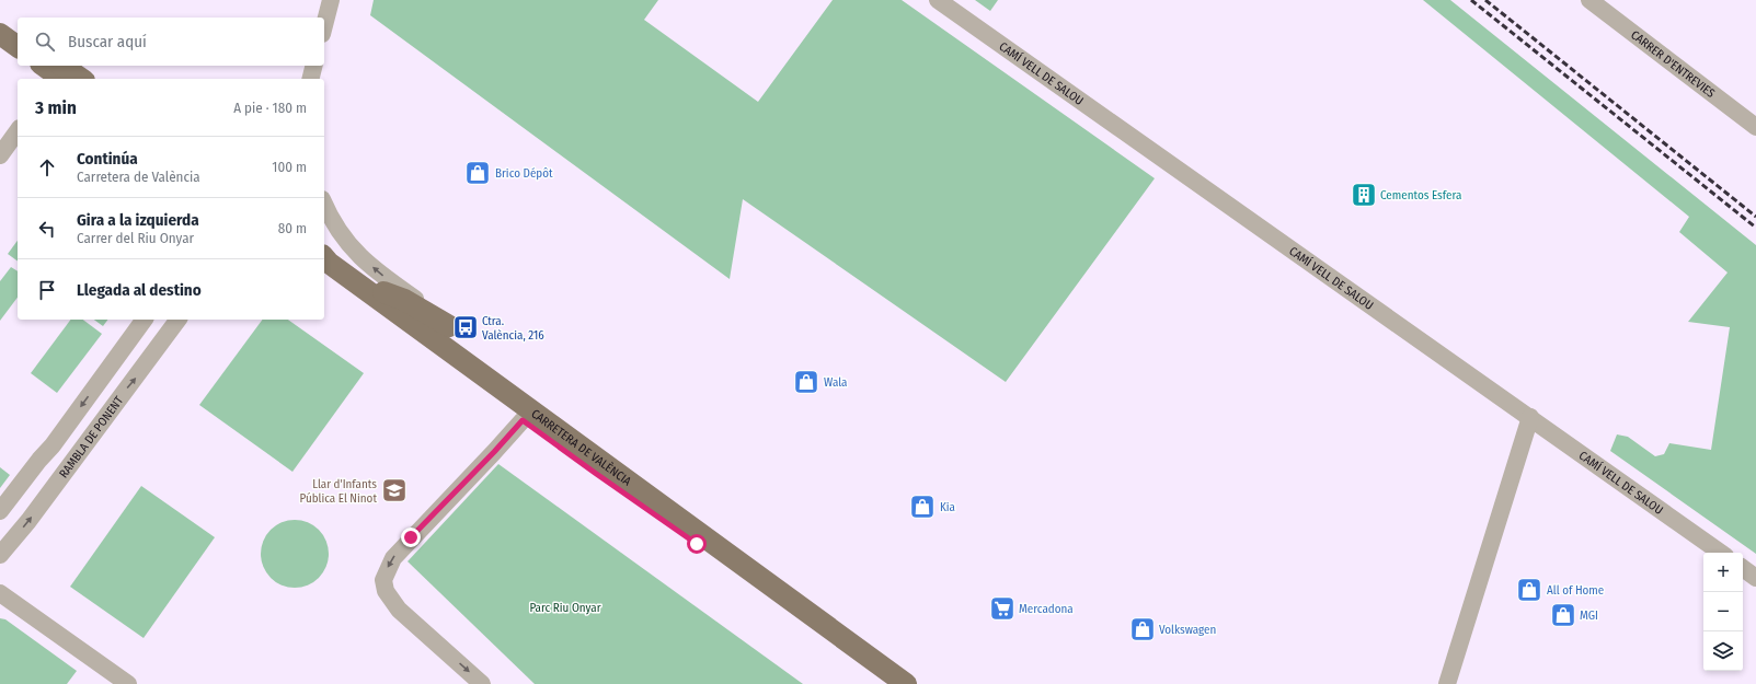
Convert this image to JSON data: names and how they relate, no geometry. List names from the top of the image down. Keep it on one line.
{"streets":{"main road":["CARRETERA DE VALÈNCIA"],"street":["CARRER D'ENTREVIES","CAMÍ VELL DE SALOU","RAMBLA DE PONENT"]},"parks":["Parc Riu Onyar"],"places":{"shop":["Brico Dépôt","Wala","Kia","All of Home","MGI","Volkswagen"],"building":["Cementos Esfera"],"bus stop":["Ctra. València, 216"],"school or university":["Llar d'Infants Pública El Ninot"],"supermarket":["Mercadona"]},"page":{"search":"Buscar aquí","heading":["3 min","A pie · 180 m"],"list":[["Continúa","Carretera de València","100 m"],["Gira a la izquierda","Carrer del Riu Onyar","80 m"],"Llegada al destino"],"map_buttons":["+","−"]}}
